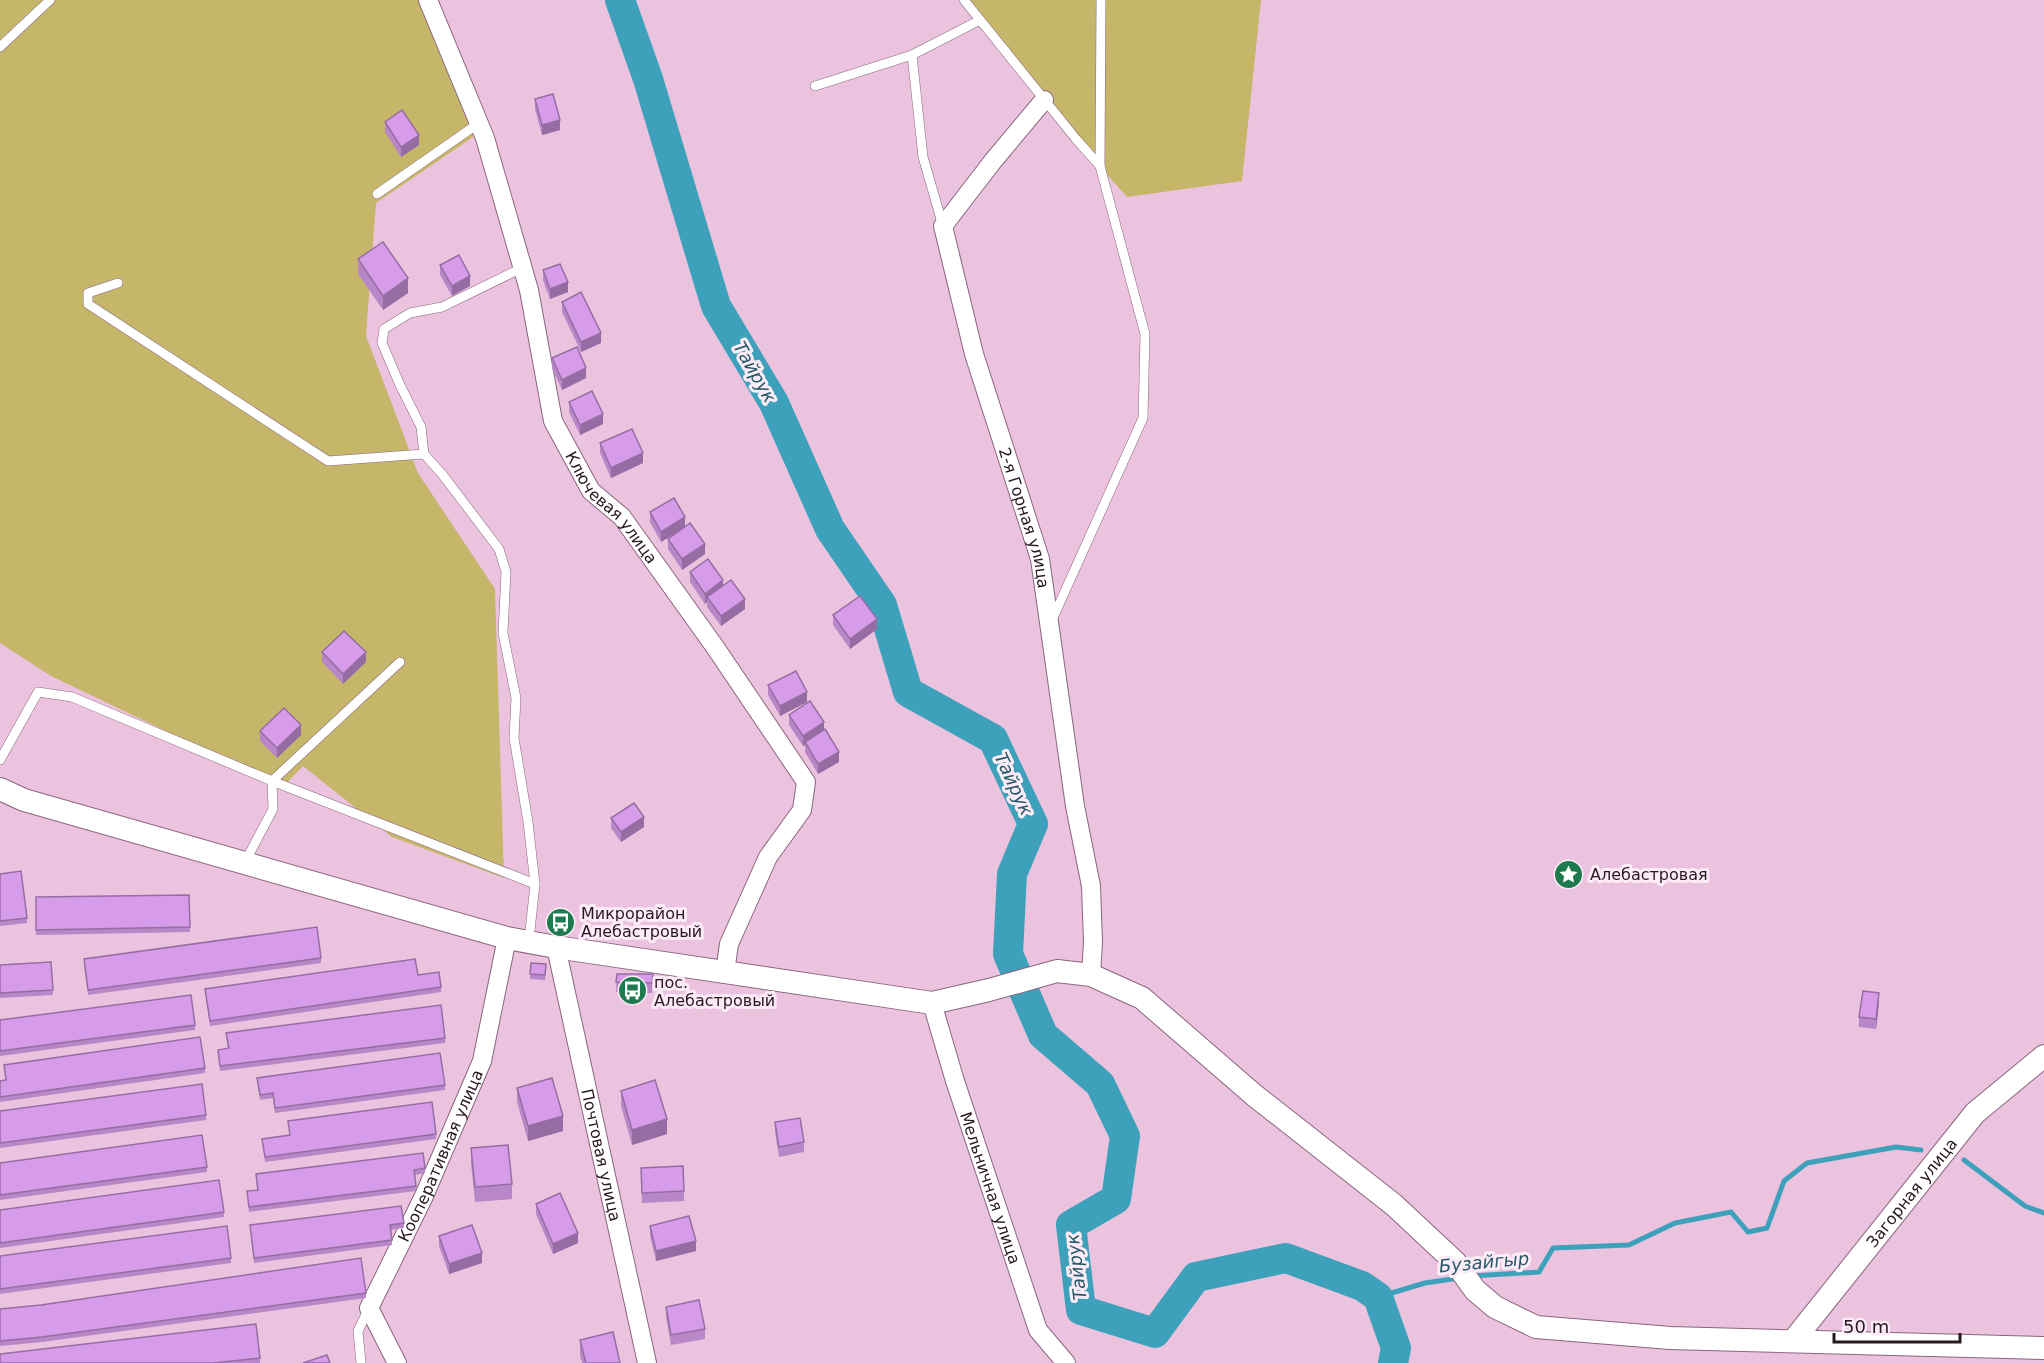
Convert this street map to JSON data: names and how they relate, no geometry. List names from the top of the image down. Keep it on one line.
{"streets":{"street":["Ключевая улица","2-я Горная улица","Почтовая улица","Кооперативная улица","Мельничная улица","Загорная улица"]},"water":["Тайрук","Бузайгыр"],"places":{"place":["Алебастровая"],"bus stop":["Микрорайон Алебастровый","пос. Алебастровый"]},"scale_bar":"50 m"}
